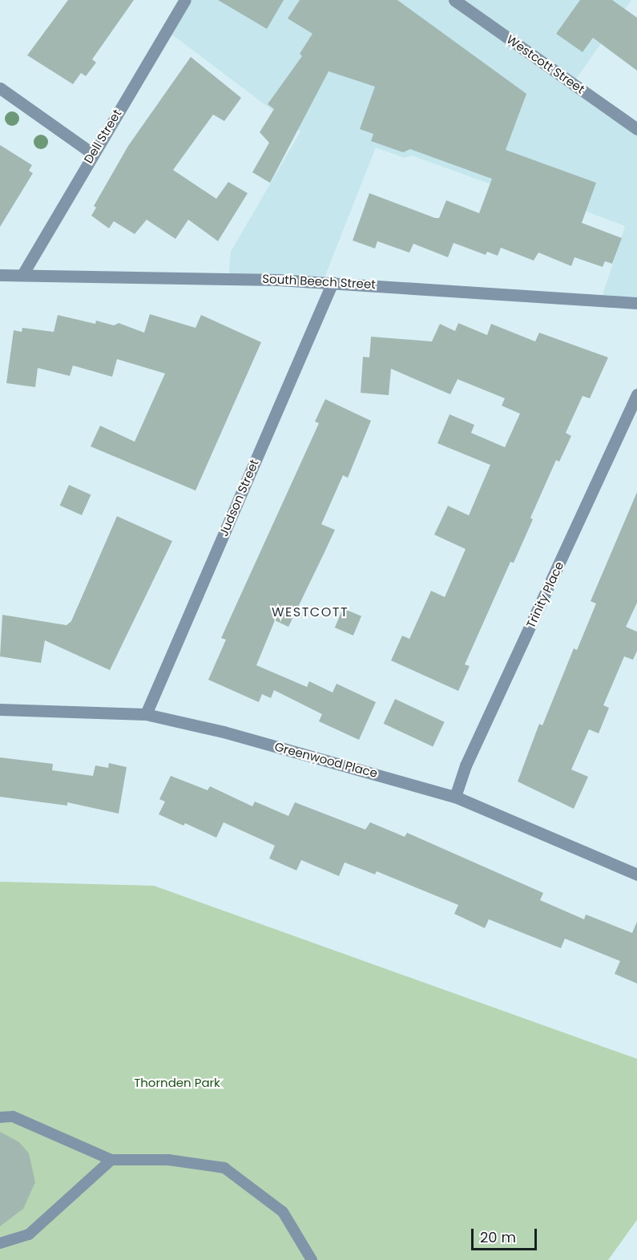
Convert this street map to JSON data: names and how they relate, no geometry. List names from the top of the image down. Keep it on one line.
{"streets":{"street":["Westcott Street","Dell Street","South Beech Street","Judson Street","Trinity Place","Greenwood Place"]},"crossings":[["Dell Street","South Beech Street"],["South Beech Street","Judson Street"],["Judson Street","Greenwood Place"],["Trinity Place","Greenwood Place"]],"districts":["WESTCOTT"],"parks":["Thornden Park"],"scale_bar":"20 m"}
